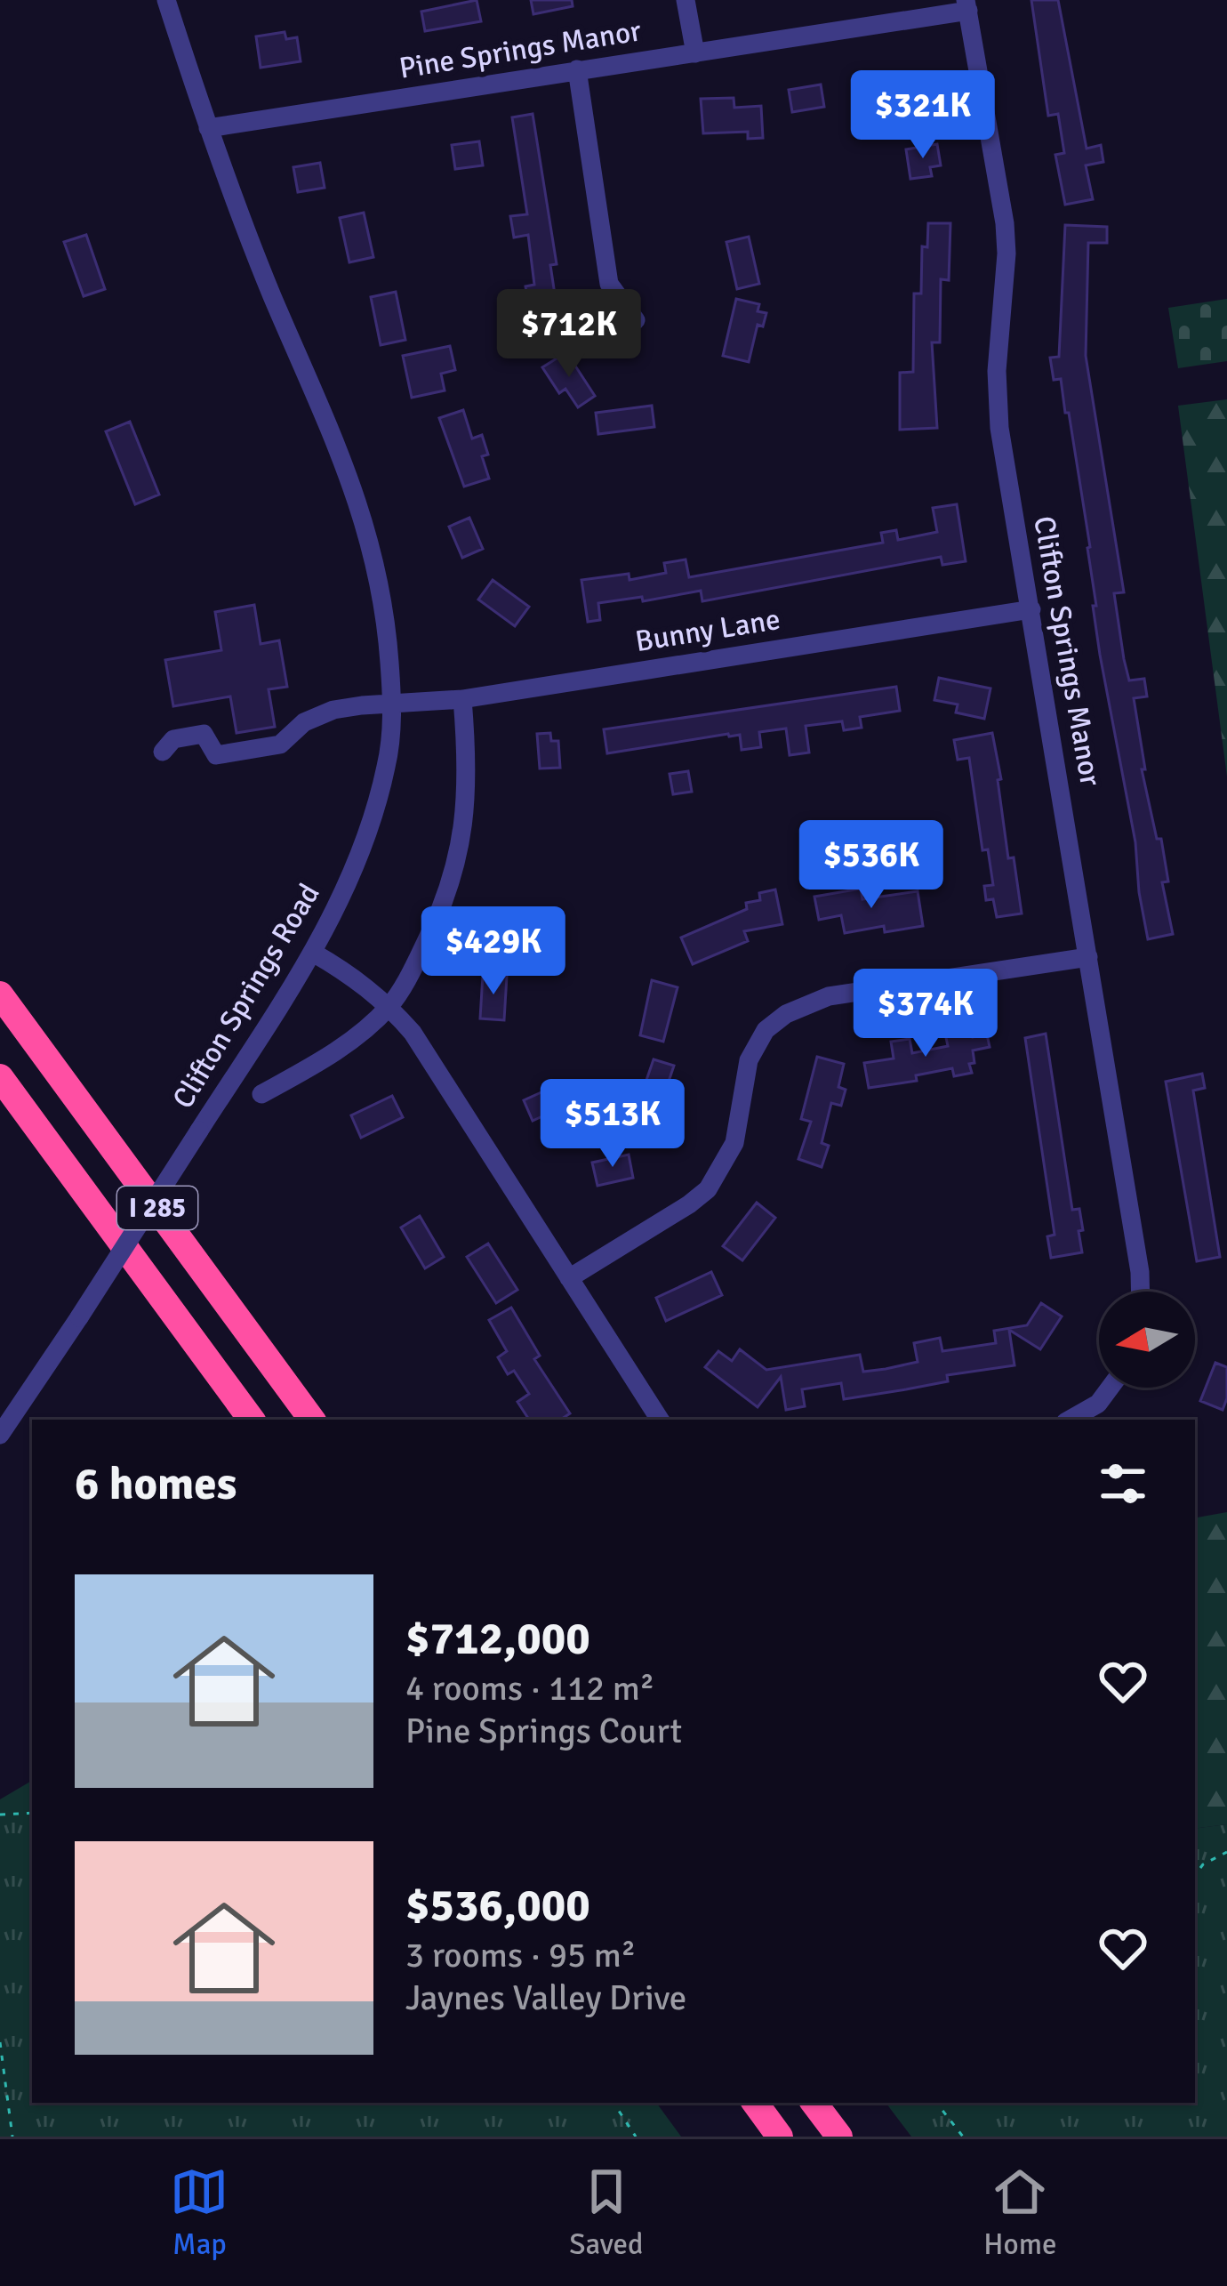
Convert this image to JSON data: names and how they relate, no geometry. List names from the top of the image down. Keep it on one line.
{"streets":{"highway":["I 285"],"street":["Pine Springs Manor","Bunny Lane","Clifton Springs Manor","Clifton Springs Road"]},"crossings":[["Pine Springs Manor","Clifton Springs Manor"],["Pine Springs Manor","Clifton Springs Road"],["Bunny Lane","Clifton Springs Manor"],["Bunny Lane","Clifton Springs Road"]],"north":"left","page":{"price":["$321K","$712K","$536K","$429K","$374K","$513K"],"heading":"6 homes","list":[{"name":"$712,000","note":"4 rooms · 112 m² · Pine Springs Court"},{"name":"$536,000","note":"3 rooms · 95 m² · Jaynes Valley Drive"}],"tabs":["Map","Saved","Home"]}}
